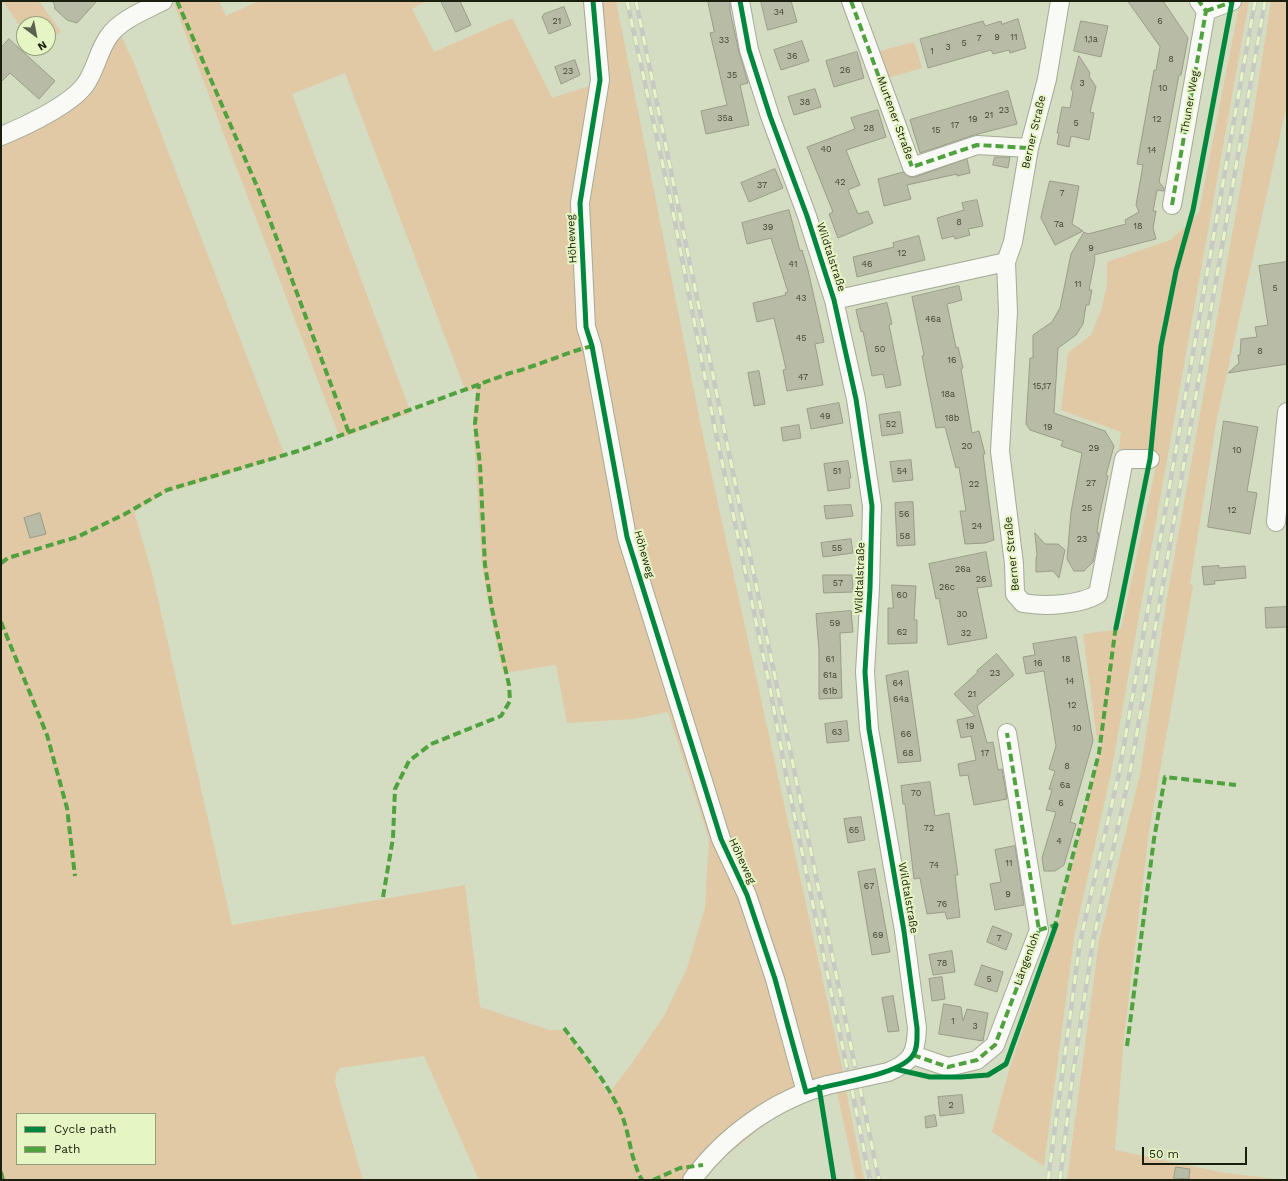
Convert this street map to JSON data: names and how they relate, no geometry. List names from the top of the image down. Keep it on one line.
{"streets":{"street":["Thuner Weg","Murtener Straße","Berner Straße","Höheweg","Wildtalstraße","Längenloh"]},"crossings":[["Murtener Straße","Berner Straße"],["Wildtalstraße","Längenloh"]],"house_numbers":["34","21","6","9","11","7","1,1a","33","5","3","1","36","8","26","23","35","3","10","38","23","21","35a","19","12","5","17","28","15","40","14","42","37","7","8","7a","18","39","9","12","41","46","11","5","43","46a","45","50","8","16","47","15,17","18a","49","18b","52","19","20","29","10","51","54","27","22","25","12","56","24","58","23","55","26a","26","57","26c","60","30","59","62","32","61","18","16","23","61a","14","64","61b","21","64a","12","19","10","63","66","68","17","8","6a","70","6","72","65","4","11","74","67","9","76","69","7","78","5","1","3","2"],"legend":["Cycle path","Path"],"scale_bar":"50 m","north":"bottom right"}
